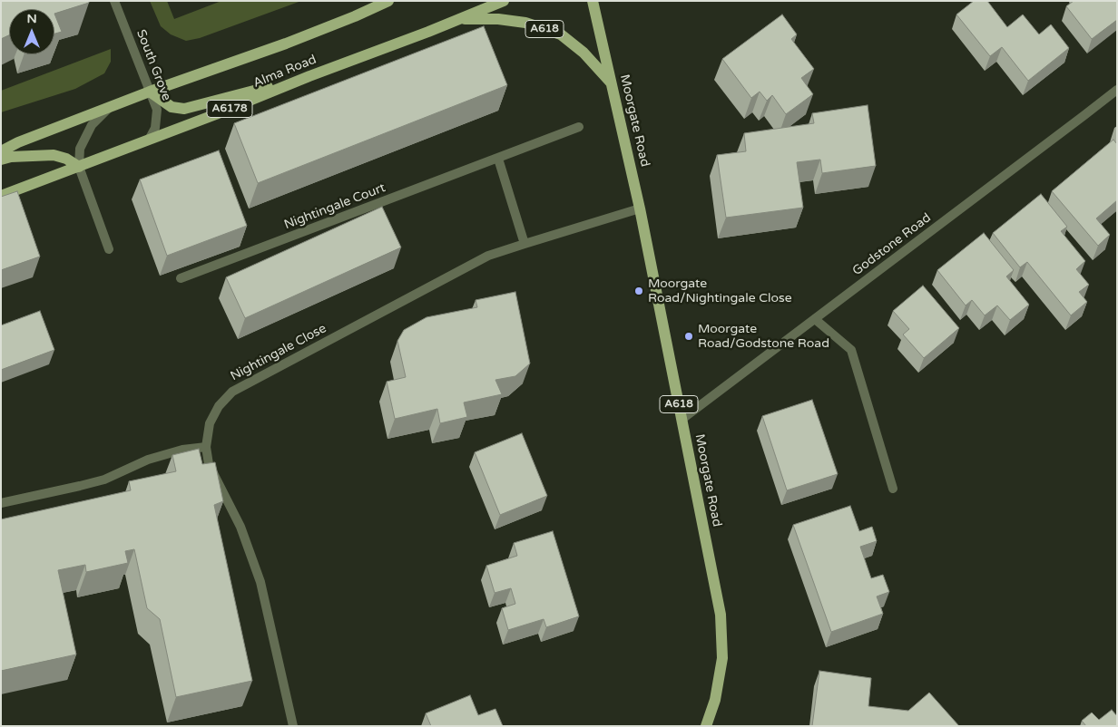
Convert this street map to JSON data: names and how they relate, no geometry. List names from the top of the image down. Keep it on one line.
{"streets":{"main road":["A618","Alma Road","A6178","Moorgate Road"],"street":["South Grove","Nightingale Court","Godstone Road","Nightingale Close"]},"crossings":[["A618","Alma Road"],["A618","Moorgate Road"],["South Grove","Alma Road"],["South Grove","A6178"],["Alma Road","A6178"],["Moorgate Road","Godstone Road"],["Moorgate Road","Nightingale Close"]],"places":["Moorgate Road/Nightingale Close","Moorgate Road/Godstone Road"],"north":"top"}
